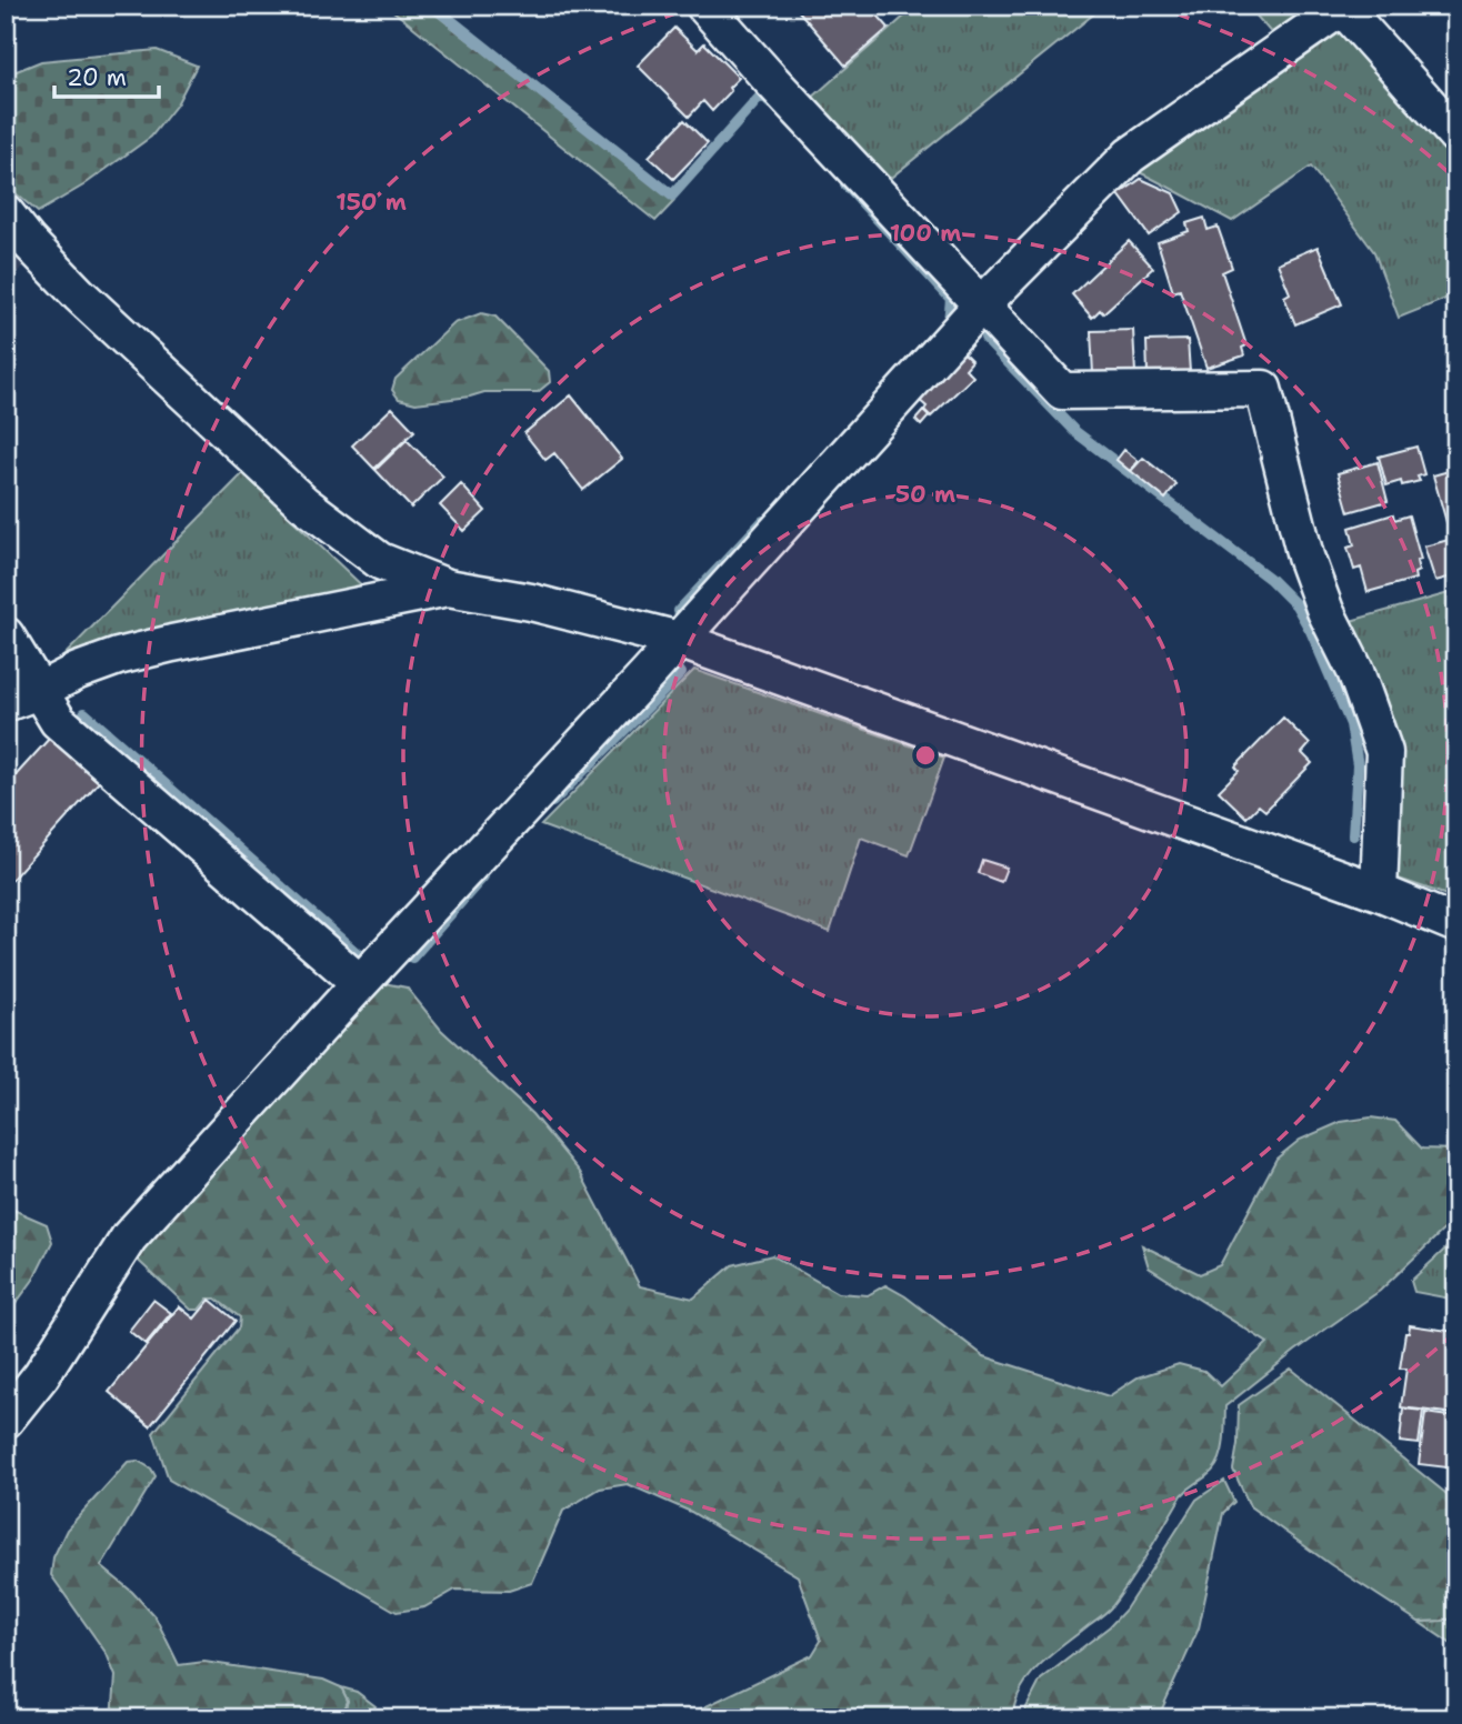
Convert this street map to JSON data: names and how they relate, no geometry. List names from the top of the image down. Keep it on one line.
{"scale_bar":"20 m","rings":["150 m","100 m","50 m"]}
